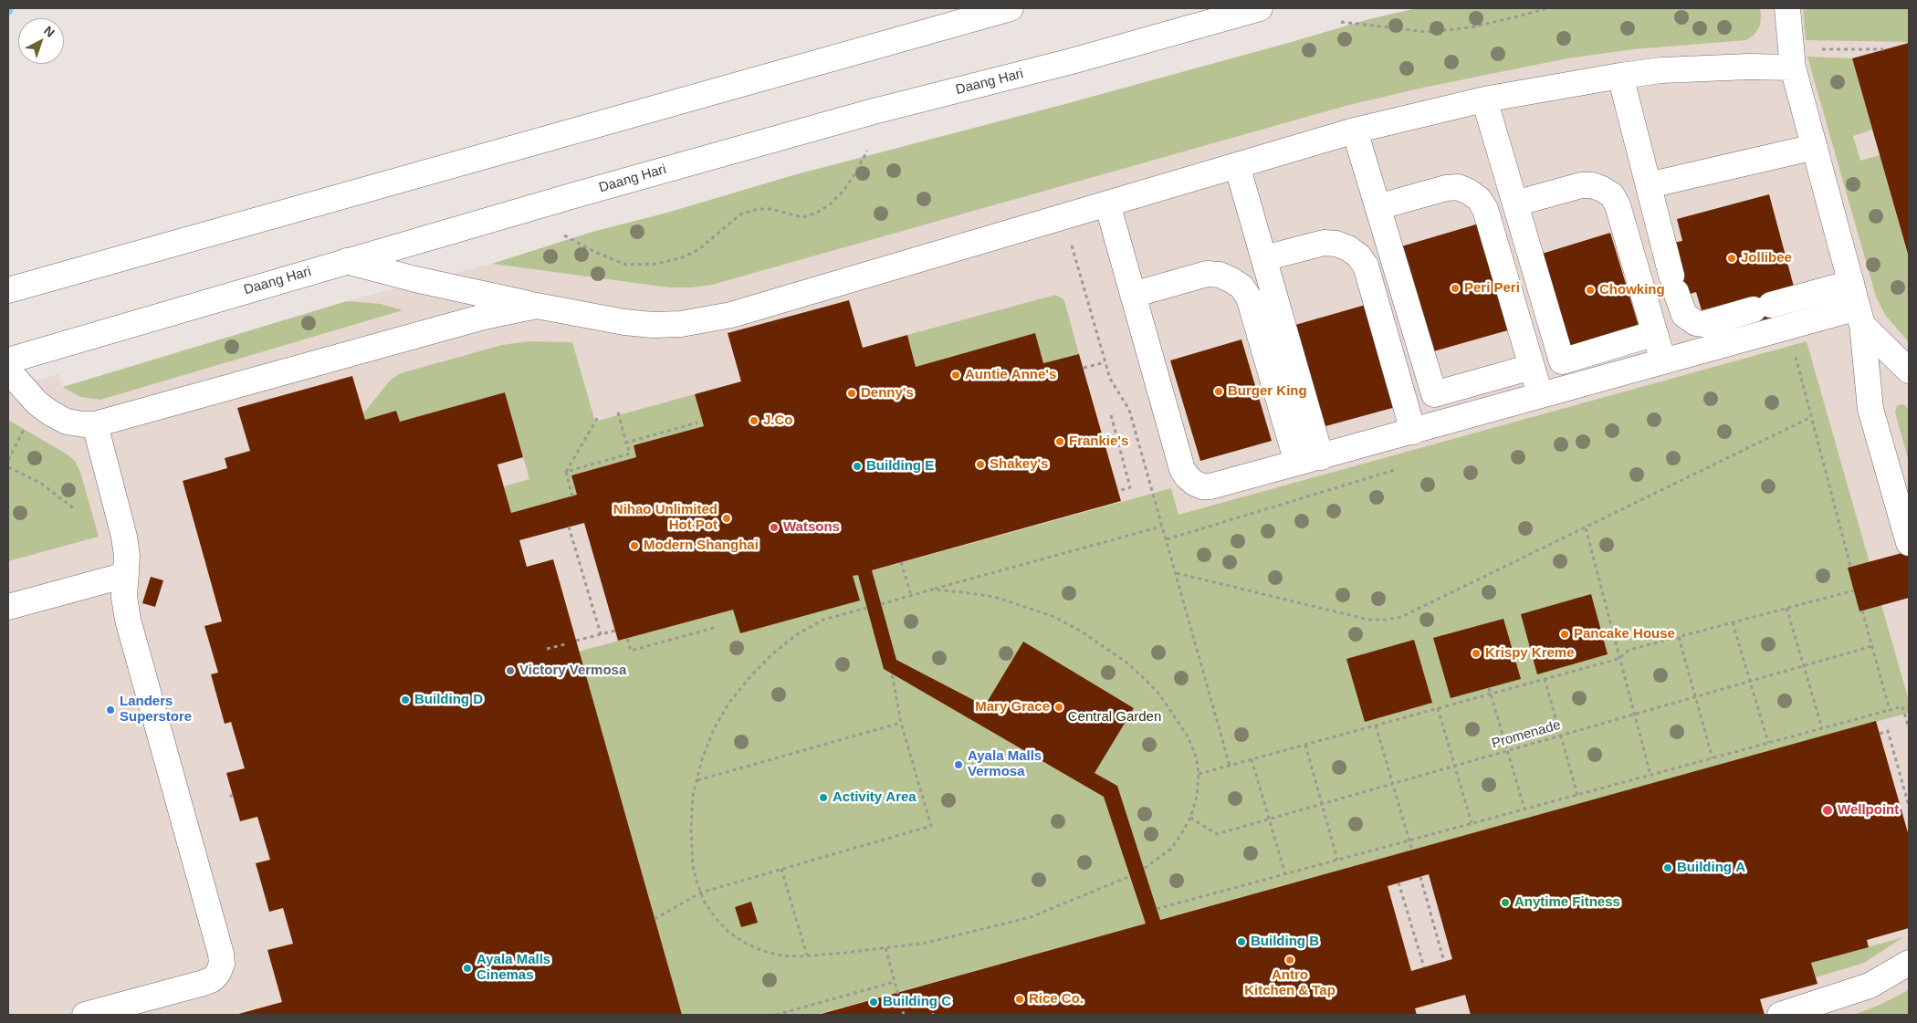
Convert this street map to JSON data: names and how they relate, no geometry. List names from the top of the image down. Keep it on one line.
{"streets":{"main road":["Daang Hari"],"path":["Promenade"]},"parks":["Central Garden"],"places":["Jollibee","Peri Peri","Chowking","Auntie Anne's","Burger King","Denny's","J.Co","Frankie's","Shakey's","Building E","Nihao Unlimited Hot Pot","Watsons","Modern Shanghai","Pancake House","Krispy Kreme","Victory Vermosa","Building D","Mary Grace","Landers Superstore","Ayala Malls Vermosa","Activity Area","Wellpoint","Building A","Anytime Fitness","Building B","Antro Kitchen & Tap","Ayala Malls Cinemas","Rice Co.","Building C"],"north":"top right"}
